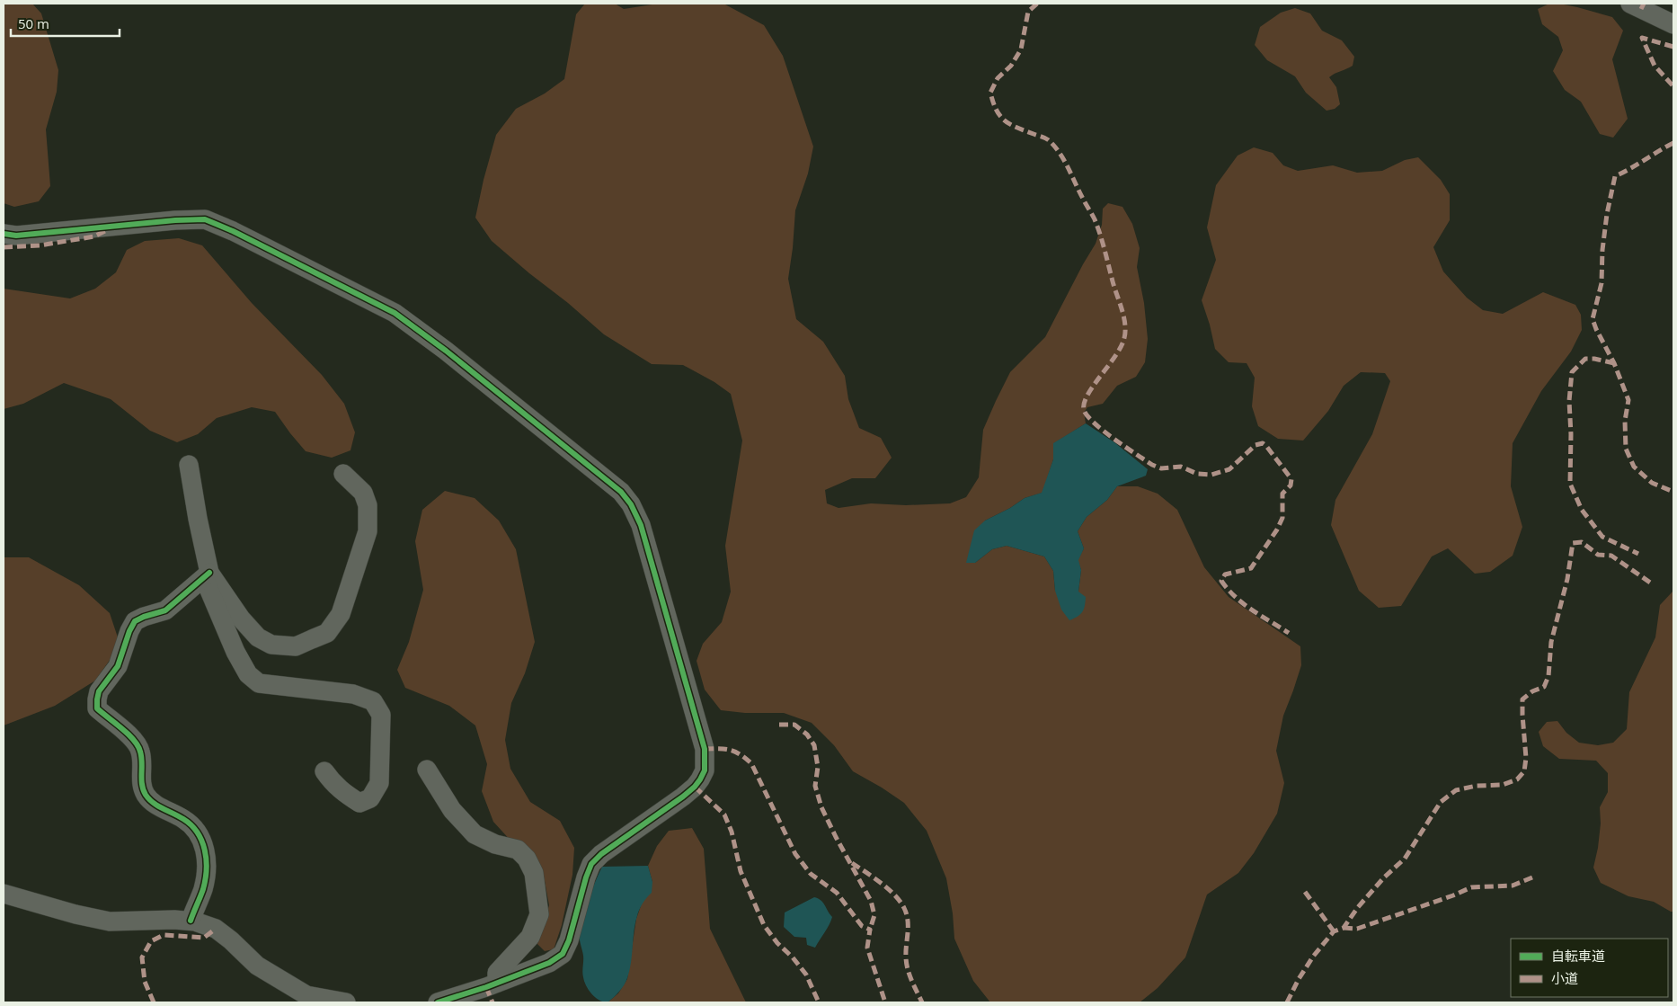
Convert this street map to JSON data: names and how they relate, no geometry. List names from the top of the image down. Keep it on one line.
{"legend":["自転車道","小道"],"scale_bar":"50 m"}
